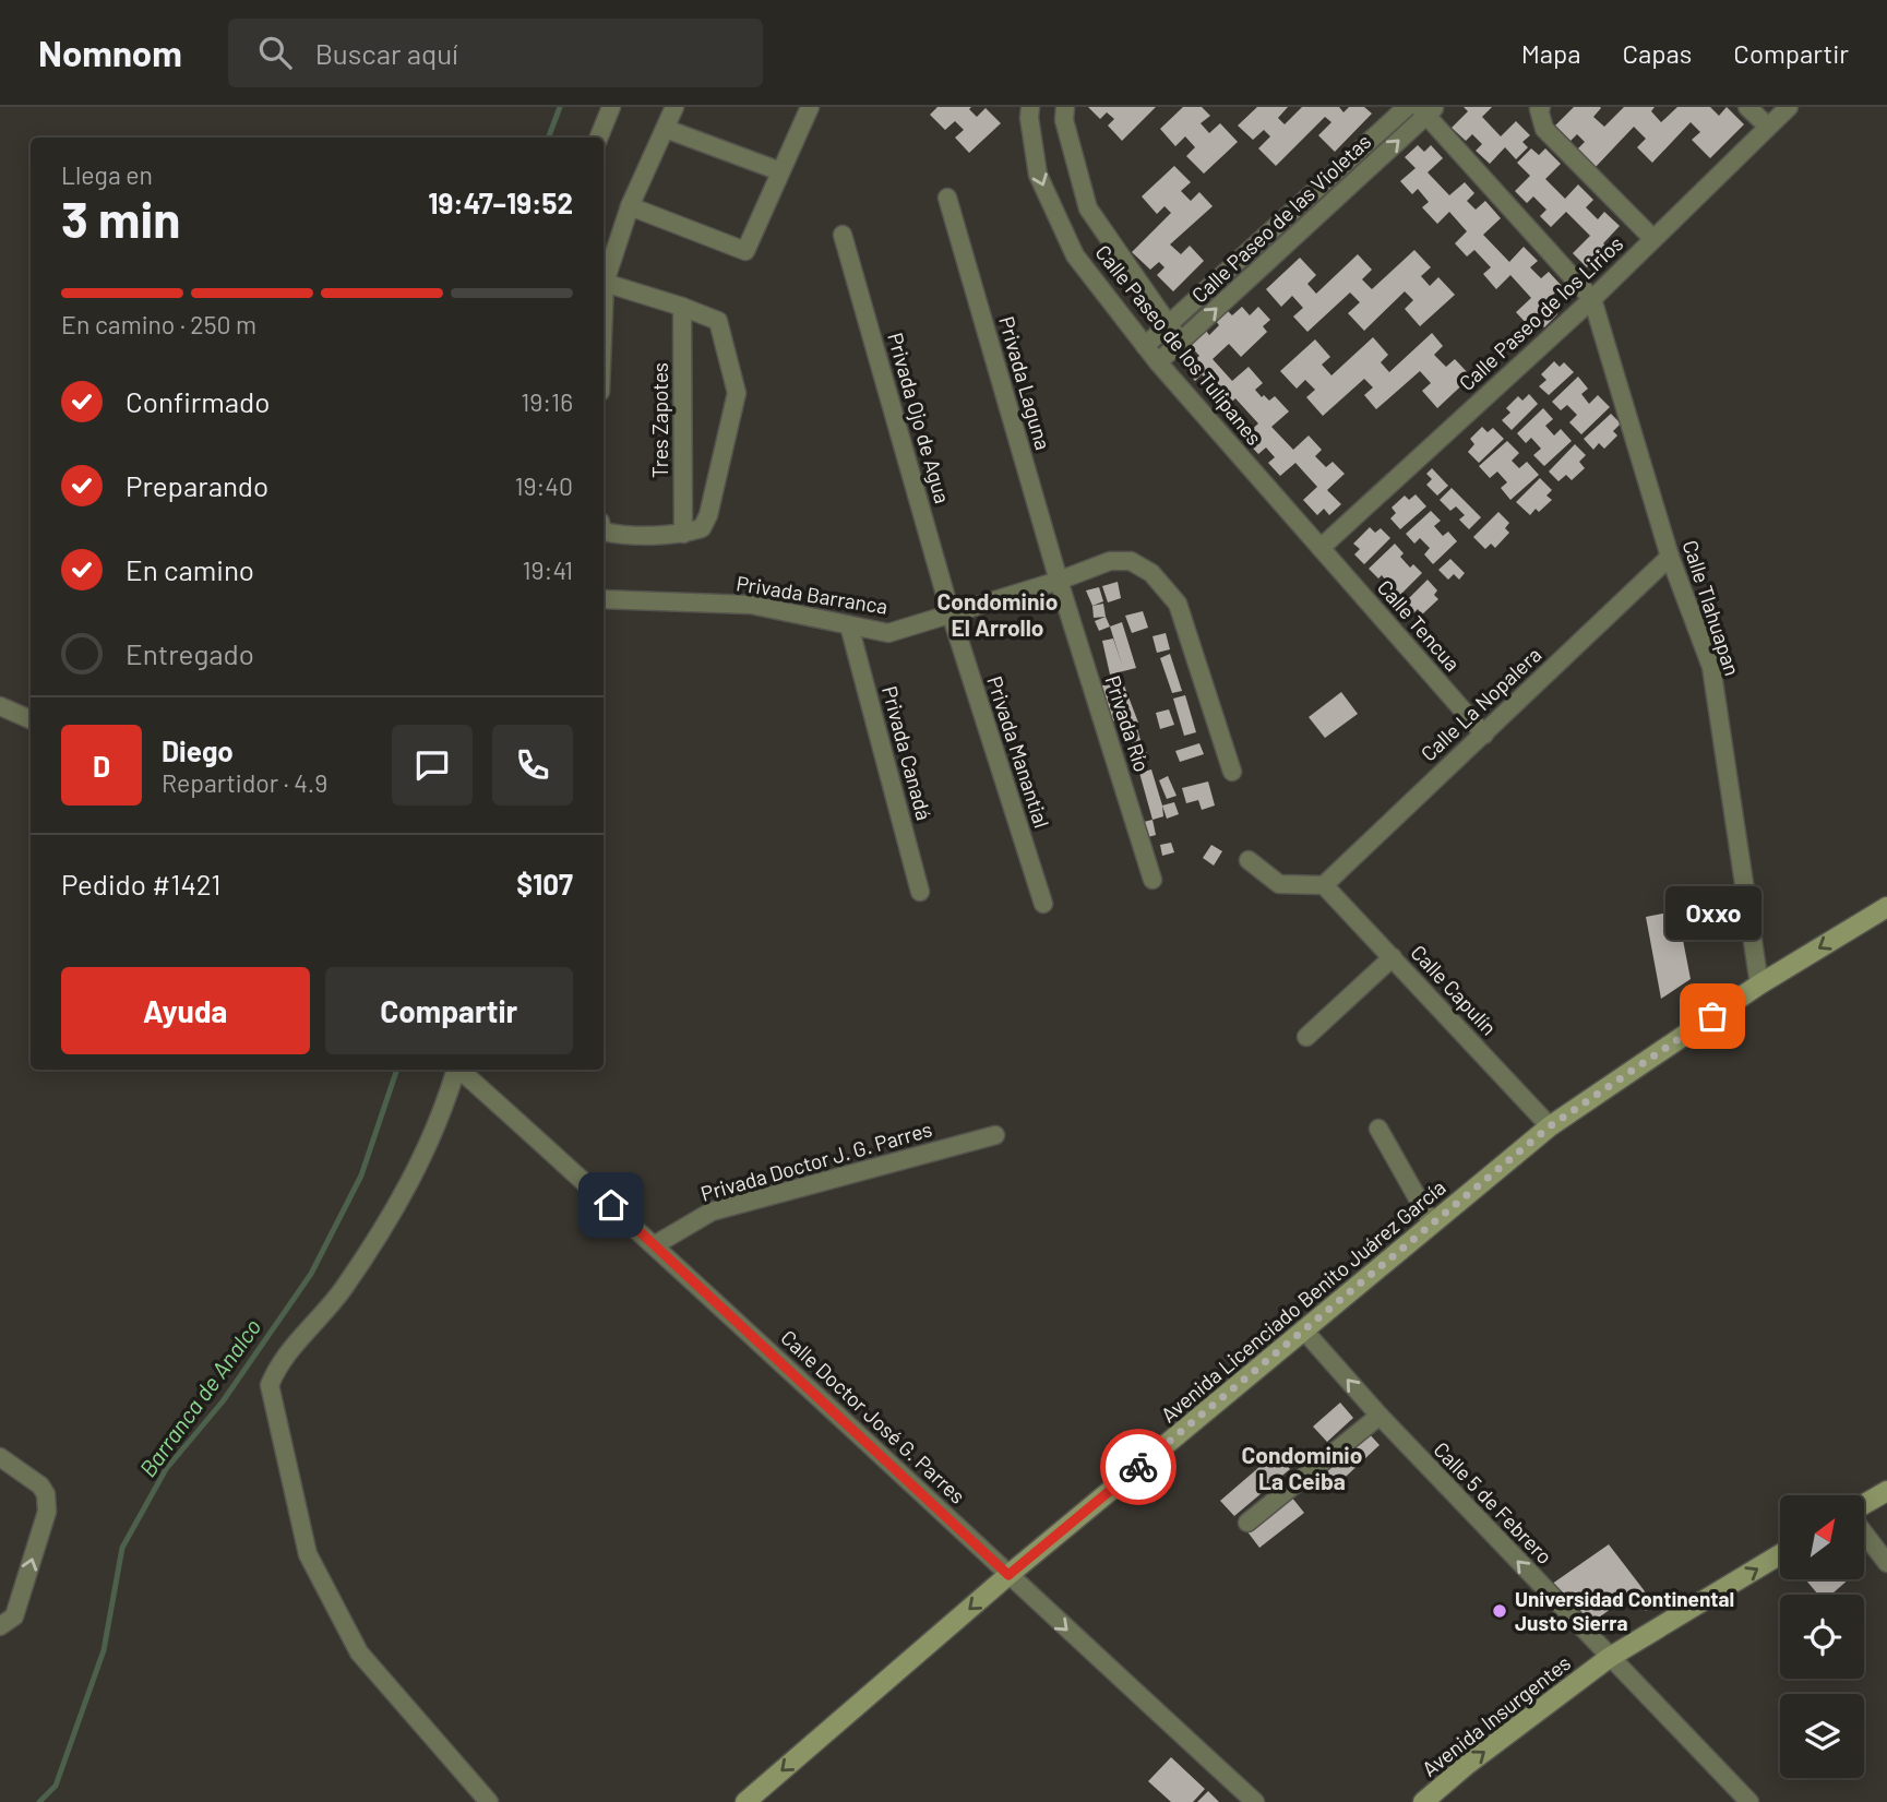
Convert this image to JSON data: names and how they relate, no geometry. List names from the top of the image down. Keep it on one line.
{"streets":{"main road":["Avenida Licenciado Benito Juárez García","Avenida Insurgentes"],"street":["Calle Paseo de las Violetas","Calle Paseo de los Lirios","Calle Paseo de los Tulipanes","Privada Laguna","Privada Ojo de Agua","Tres Zapotes","Privada Barranca","Calle Tlahuapan","Calle Tencua","Calle La Nopalera","Privada Río","Privada Manantial","Privada Canadá","Calle Capulín","Privada Doctor J. G. Parres","Calle Doctor José G. Parres","Calle 5 de Febrero"]},"crossings":[["Calle Paseo de las Violetas","Calle Paseo de los Tulipanes"],["Calle Paseo de los Lirios","Calle Paseo de los Tulipanes"],["Calle Paseo de los Lirios","Calle Tlahuapan"],["Calle Paseo de los Lirios","Calle Tencua"],["Calle Paseo de los Tulipanes","Calle Tencua"],["Privada Laguna","Privada Barranca"],["Privada Laguna","Privada Río"],["Privada Ojo de Agua","Privada Barranca"],["Privada Ojo de Agua","Privada Manantial"],["Privada Barranca","Privada Río"],["Privada Barranca","Privada Manantial"],["Privada Barranca","Privada Canadá"],["Calle Tlahuapan","Calle La Nopalera"],["Calle Tlahuapan","Avenida Licenciado Benito Juárez García"],["Calle Tencua","Calle La Nopalera"],["Calle La Nopalera","Calle Capulín"],["Calle Capulín","Avenida Licenciado Benito Juárez García"],["Privada Doctor J. G. Parres","Calle Doctor José G. Parres"],["Avenida Licenciado Benito Juárez García","Calle Doctor José G. Parres"],["Avenida Licenciado Benito Juárez García","Calle 5 de Febrero"],["Calle 5 de Febrero","Avenida Insurgentes"]],"one_way":["Calle 5 de Febrero","Avenida Insurgentes"],"districts":["Condominio El Arrollo","Condominio La Ceiba"],"water":["Barranca de Analco"],"places":["Oxxo","Universidad Continental Justo Sierra"],"north":"top right","page":{"header":"Nomnom","search":"Buscar aquí","nav":["Mapa","Capas","Compartir"],"heading":["3 min","Llega en","19:47–19:52"],"panel":["Diego","Repartidor · 4.9","Pedido #1421","$107"],"bar":"En camino · 250 m","list":[["Confirmado","19:16"],["Preparando","19:40"],["En camino","19:41"],"Entregado"],"round":"D","bubble":"Oxxo","buttons":["Ayuda","Compartir"]}}
